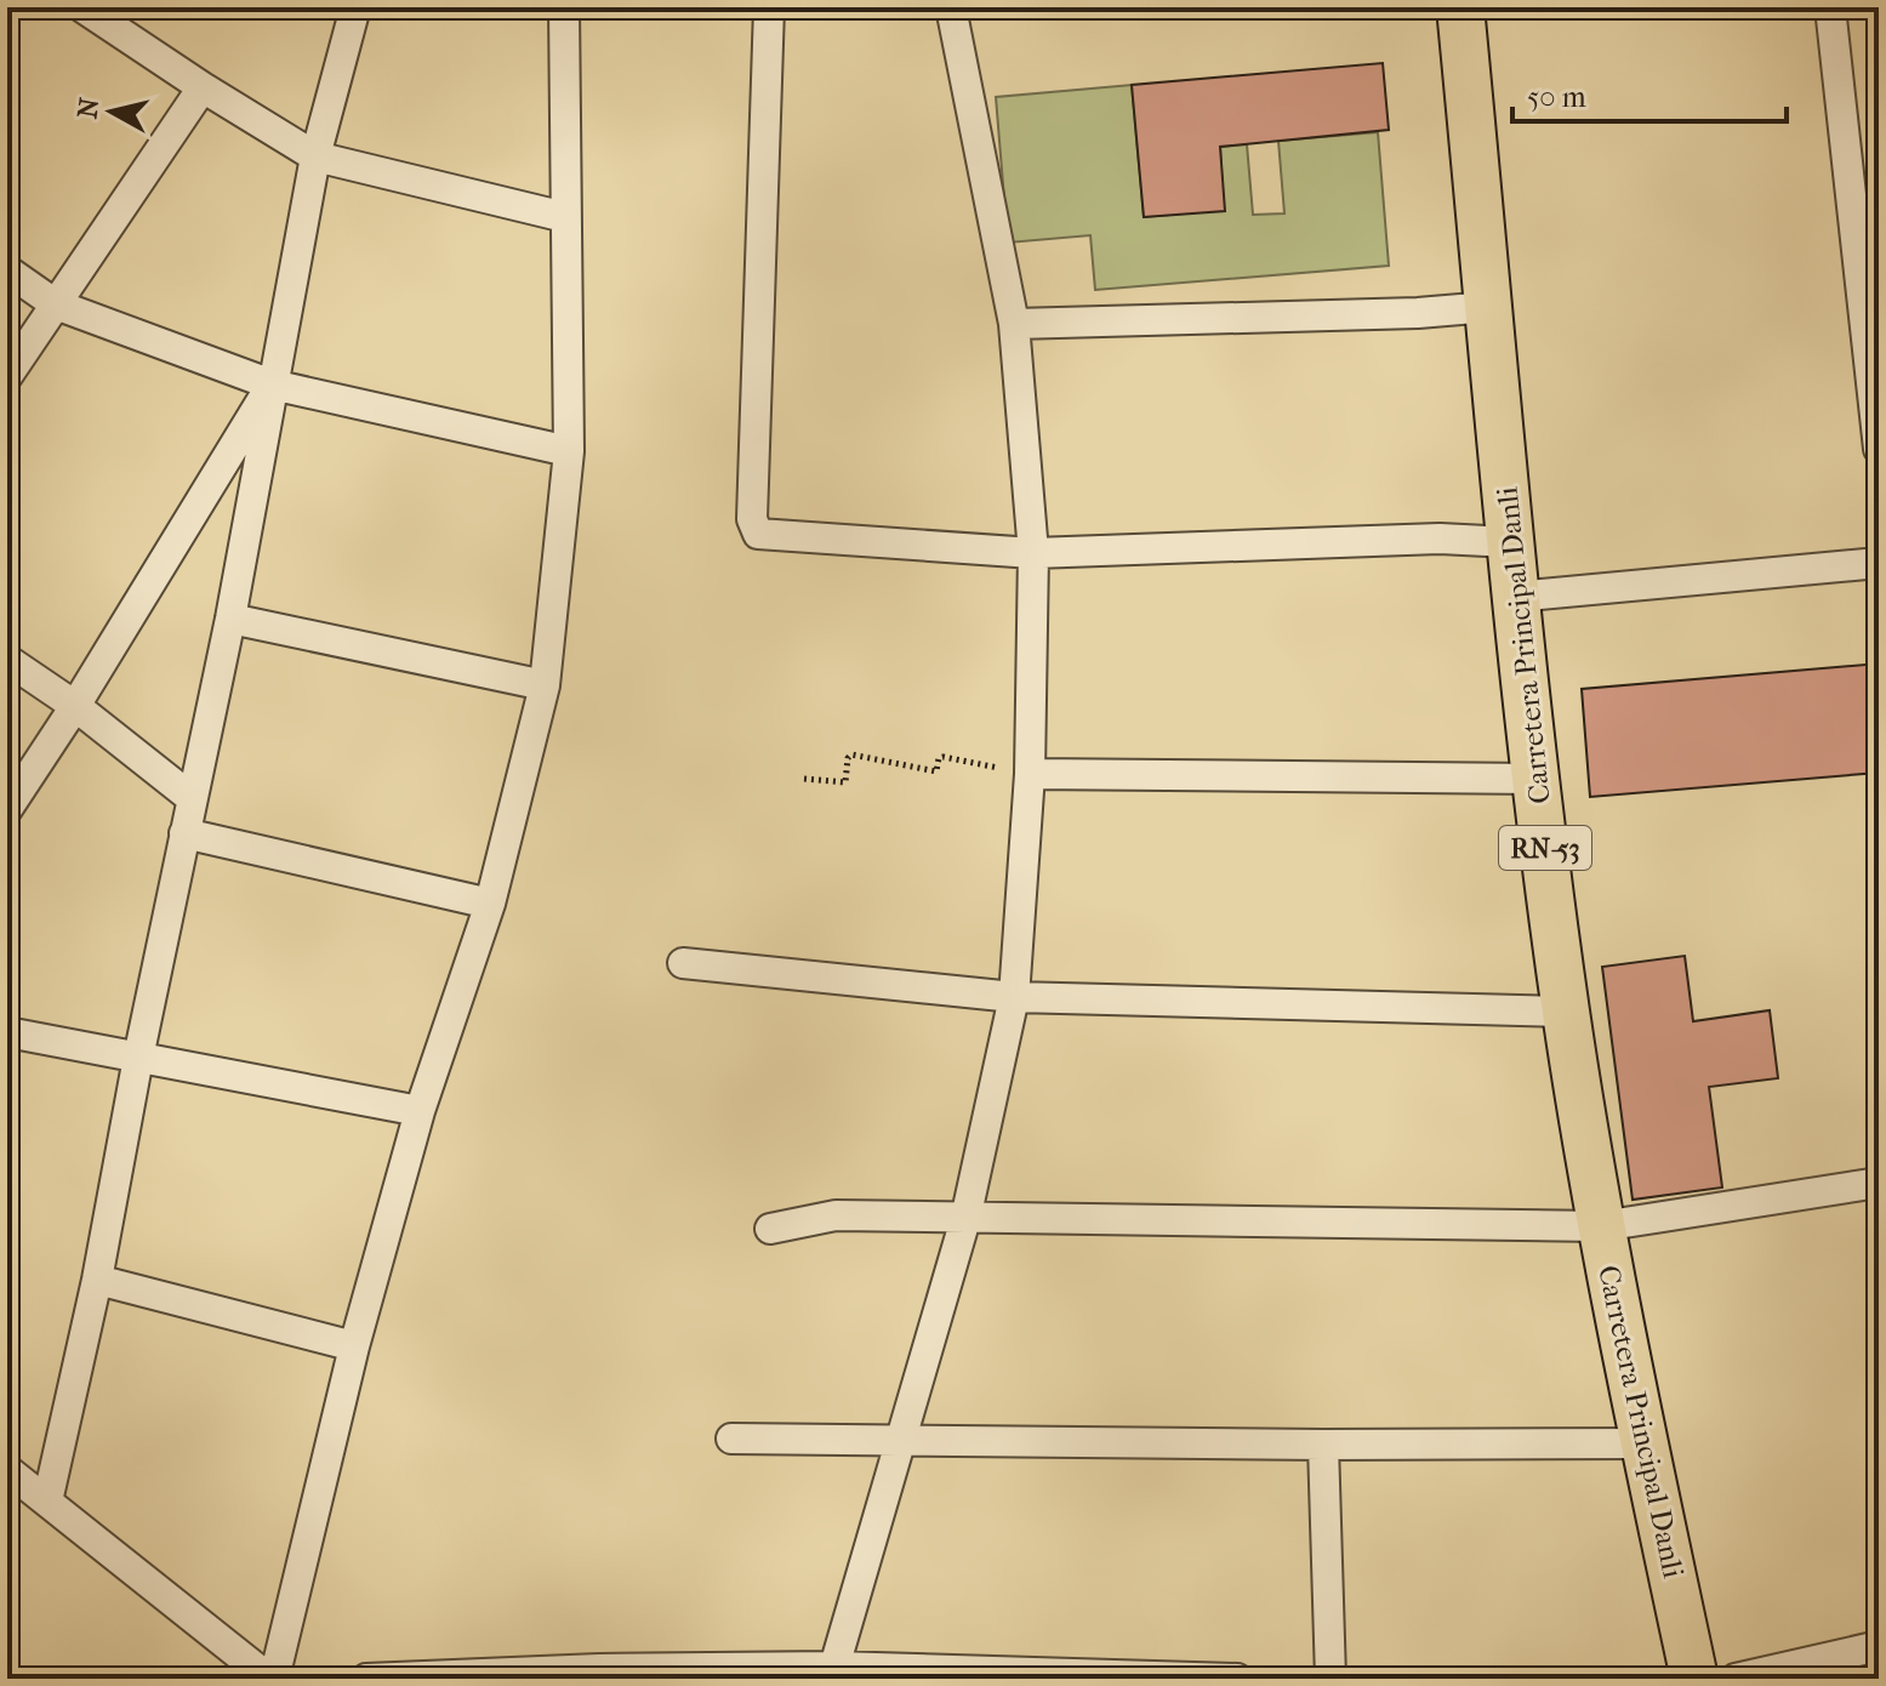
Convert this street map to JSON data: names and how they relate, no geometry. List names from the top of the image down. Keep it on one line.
{"streets":{"main road":["Carretera Principal Danli","RN-53"]},"scale_bar":"50 m","north":"left"}
